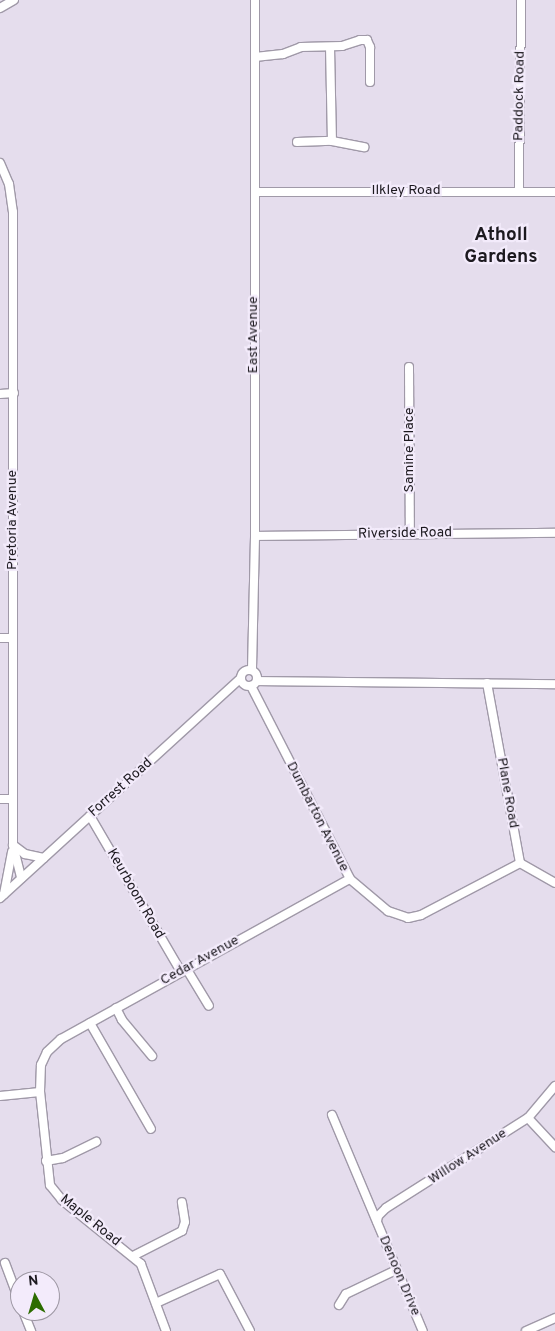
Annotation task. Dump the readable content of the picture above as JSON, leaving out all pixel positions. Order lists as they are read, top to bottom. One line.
{"streets":{"street":["Paddock Road","Ilkley Road","East Avenue","Samine Place","Pretoria Avenue","Riverside Road","Forrest Road","Plane Road","Dumbarton Avenue","Keurboom Road","Cedar Avenue","Willow Avenue","Maple Road","Denoon Drive"]},"crossings":[["Paddock Road","Ilkley Road"],["Ilkley Road","East Avenue"],["East Avenue","Riverside Road"],["East Avenue","Forrest Road"],["East Avenue","Dumbarton Avenue"],["Samine Place","Riverside Road"],["Pretoria Avenue","Forrest Road"],["Forrest Road","Dumbarton Avenue"],["Forrest Road","Keurboom Road"],["Plane Road","Dumbarton Avenue"],["Dumbarton Avenue","Cedar Avenue"],["Keurboom Road","Cedar Avenue"],["Cedar Avenue","Maple Road"],["Willow Avenue","Denoon Drive"]],"districts":["Atholl Gardens"],"north":"top"}
